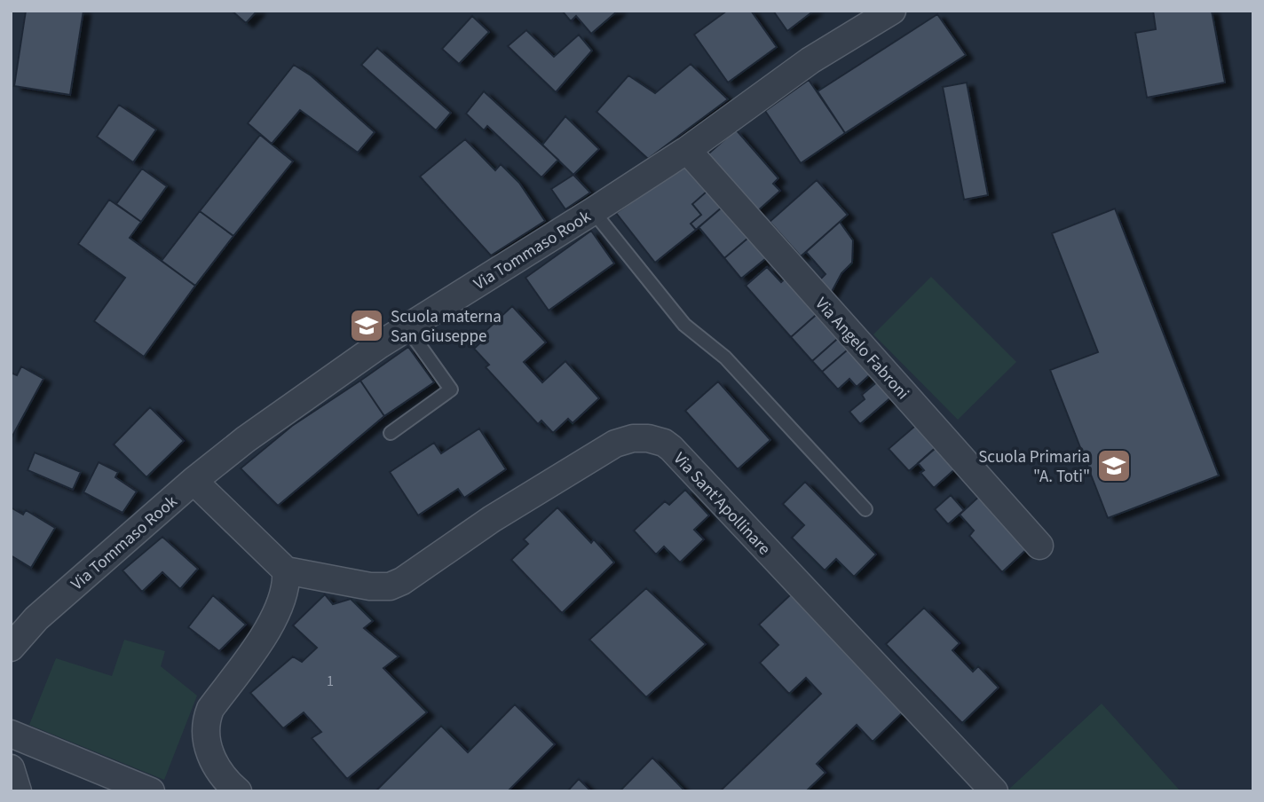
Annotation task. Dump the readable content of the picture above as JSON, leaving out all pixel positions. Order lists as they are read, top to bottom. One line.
{"streets":{"street":["Via Tommaso Rook","Via Angelo Fabroni","Via Sant'Apollinare"]},"crossings":[["Via Tommaso Rook","Via Angelo Fabroni"]],"places":{"school or university":["Scuola materna San Giuseppe","Scuola Primaria \"A. Toti\""]},"house_numbers":["1"]}
